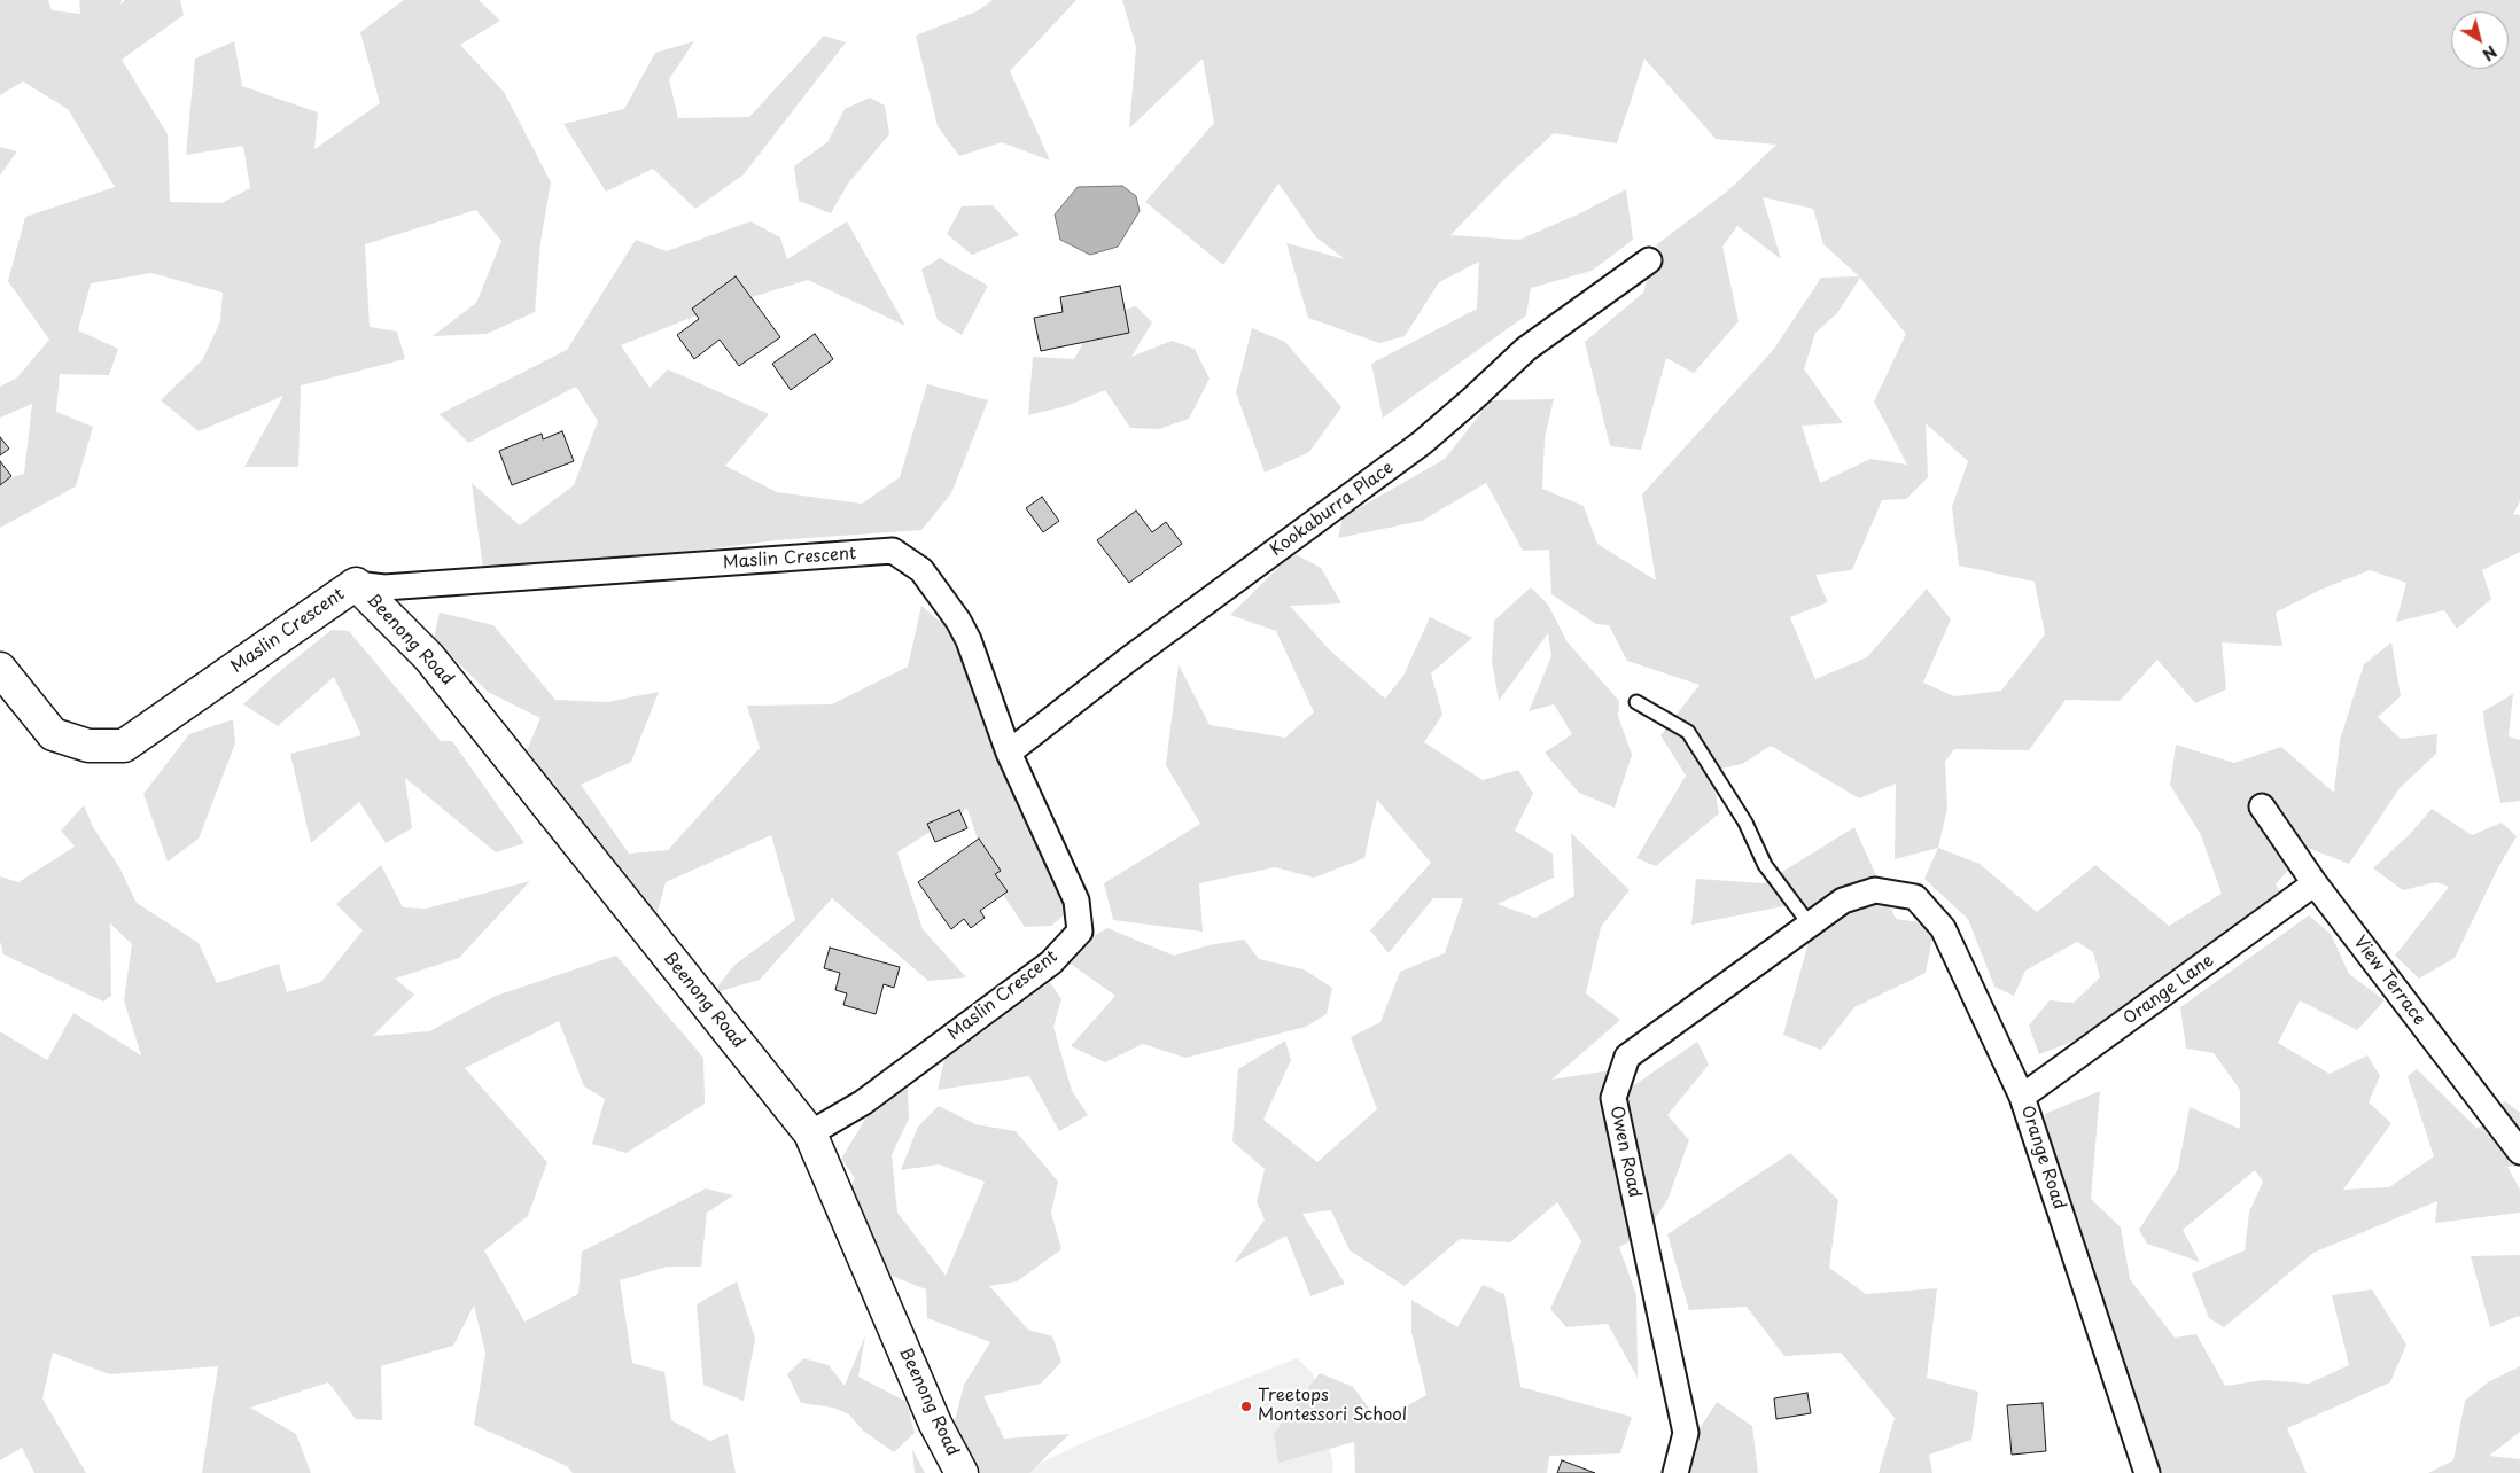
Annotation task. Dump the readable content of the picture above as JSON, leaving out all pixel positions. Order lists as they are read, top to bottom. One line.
{"streets":{"street":["Kookaburra Place","Maslin Crescent","Beenong Road","View Terrace","Orange Lane","Owen Road","Orange Road"]},"crossings":[["Kookaburra Place","Maslin Crescent"],["Maslin Crescent","Beenong Road"],["View Terrace","Orange Lane"],["Orange Lane","Orange Road"],["Owen Road","Orange Road"]],"places":["Treetops Montessori School"],"north":"bottom right"}
